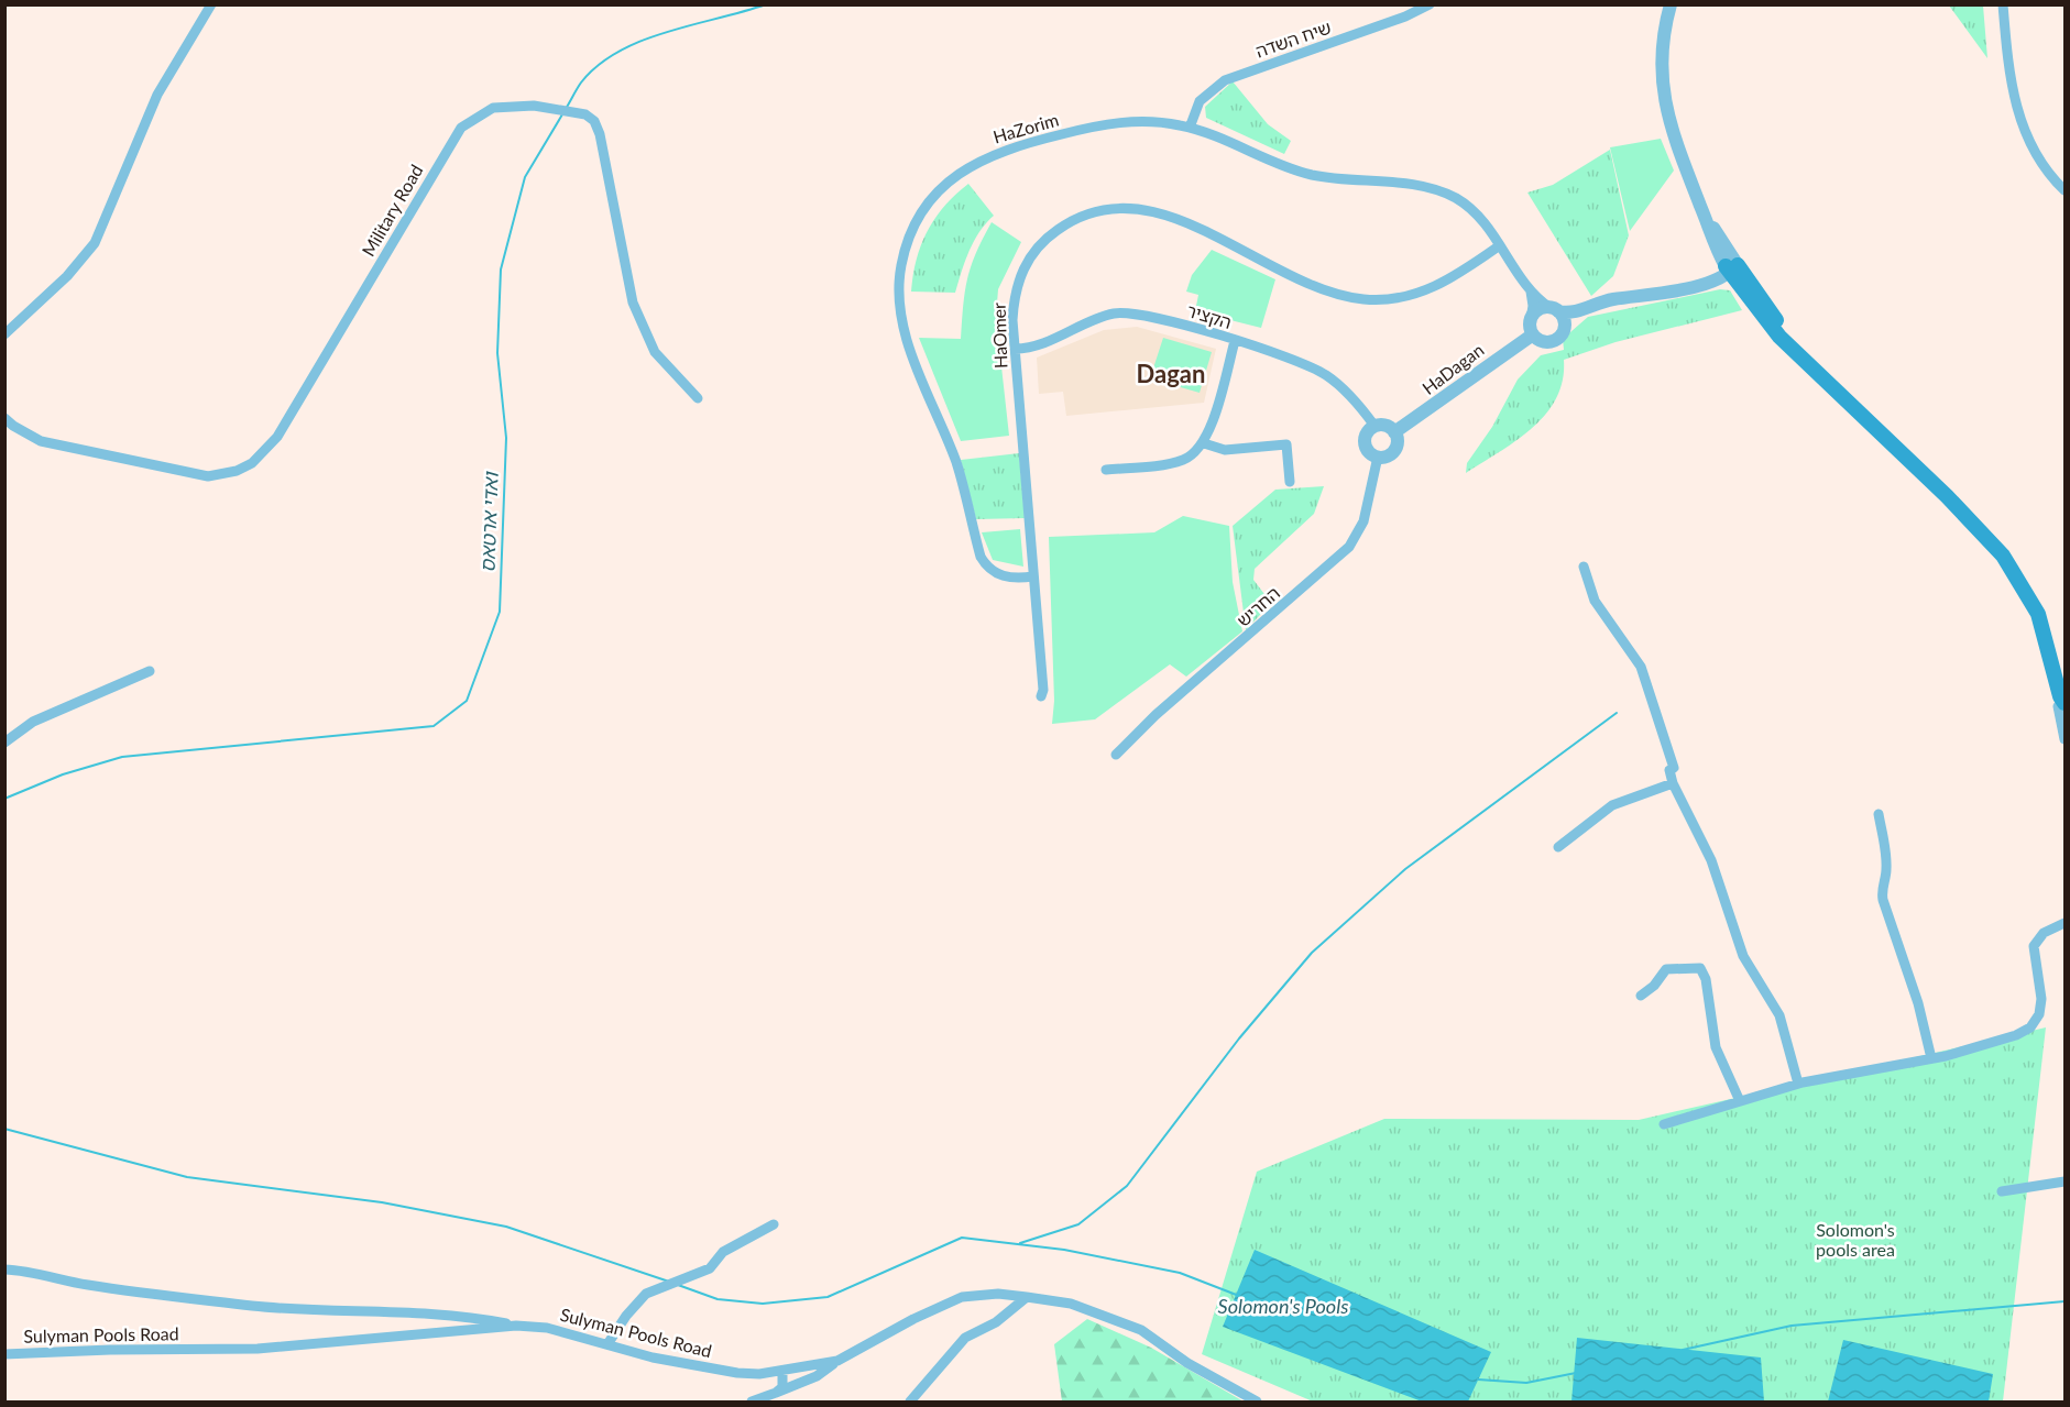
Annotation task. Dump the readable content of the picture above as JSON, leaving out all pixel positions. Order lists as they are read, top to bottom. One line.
{"streets":{"street":["שיח השדה","HaZorim","Military Road","הקציר","HaOmer","HaDagan","החריש","Sulyman Pools Road"]},"crossings":[["שיח השדה","HaZorim"],["HaZorim","HaOmer"],["HaZorim","HaDagan"],["הקציר","HaOmer"],["הקציר","HaDagan"],["הקציר","החריש"],["HaDagan","החריש"]],"districts":["Dagan"],"water":["ואדי ארטאס","Solomon's Pools"],"parks":["Solomon's pools area"]}
